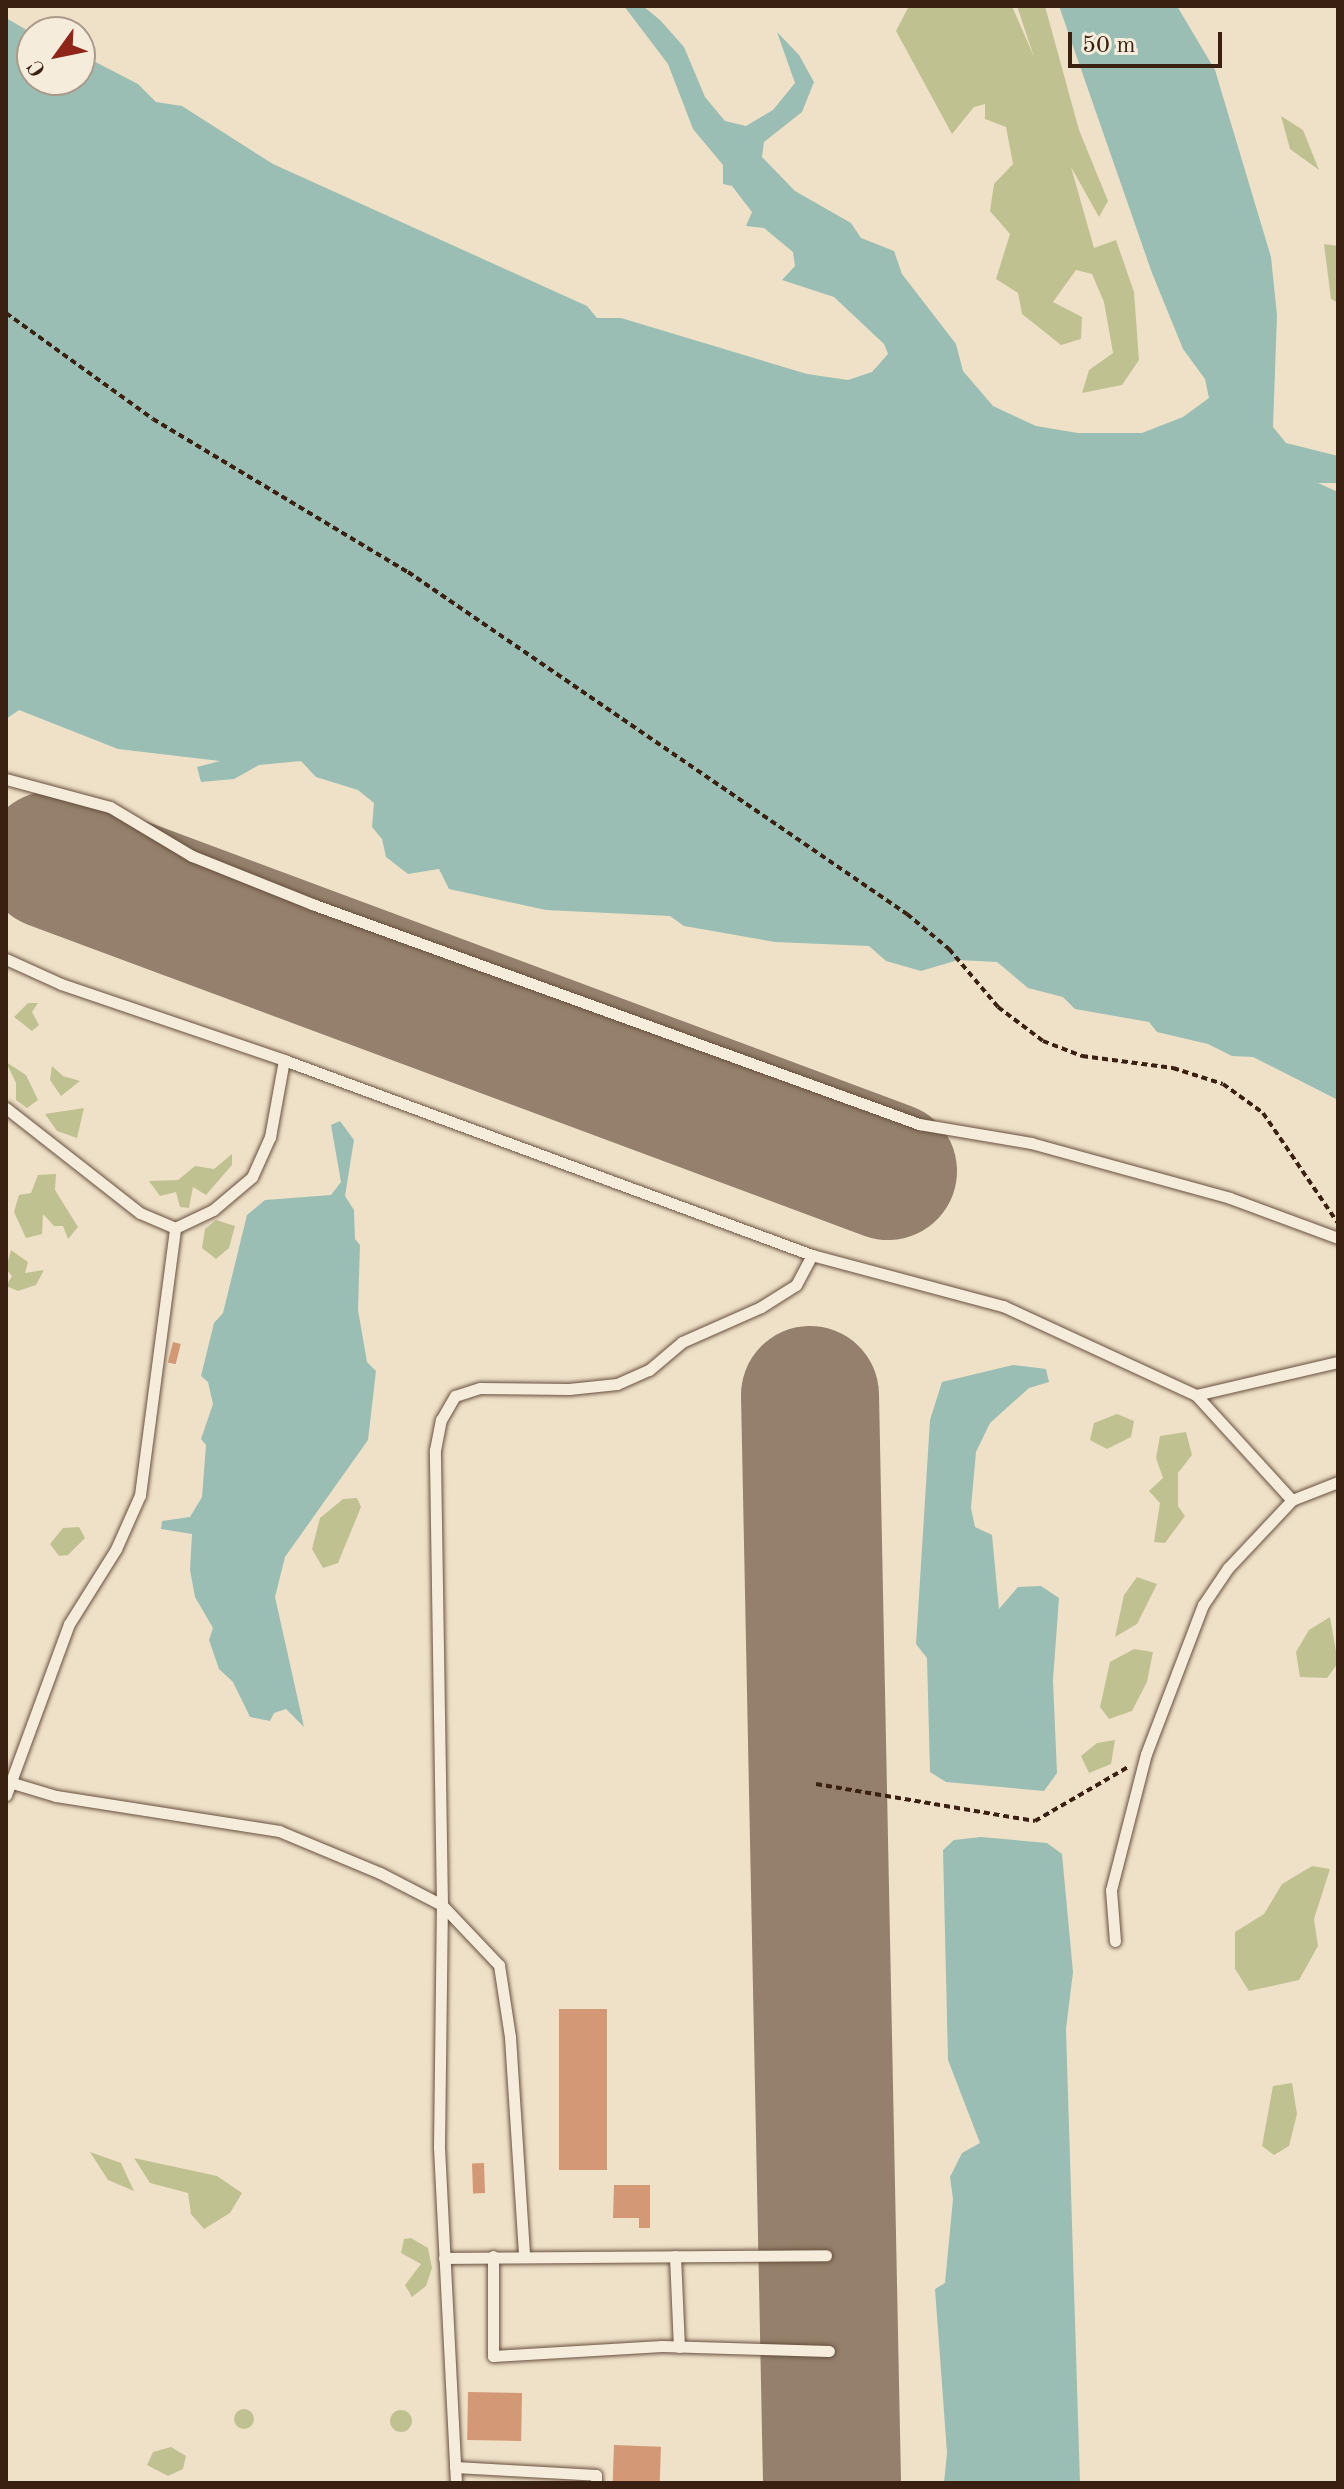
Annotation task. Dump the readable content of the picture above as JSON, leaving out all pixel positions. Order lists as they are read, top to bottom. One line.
{"scale_bar":"50 m","north":"bottom left"}
